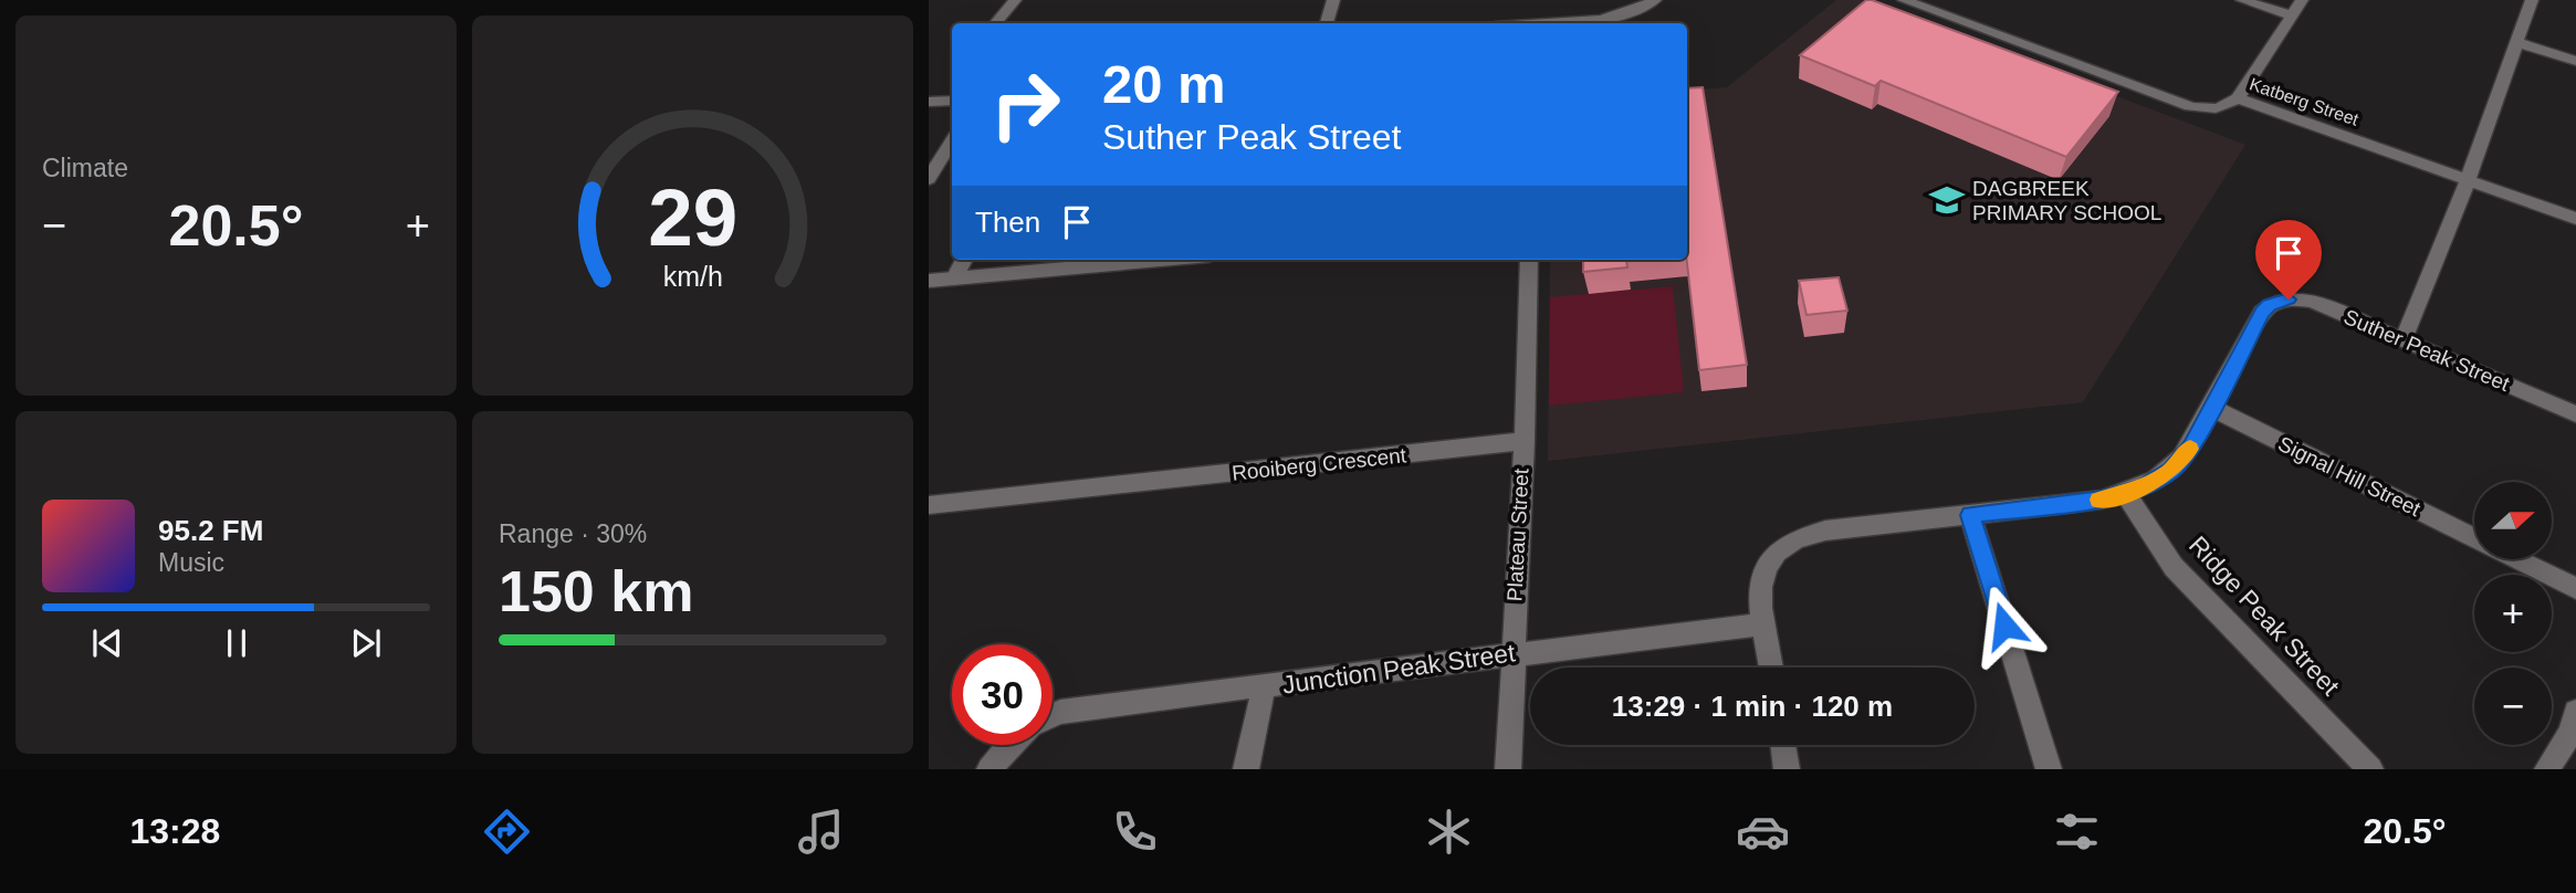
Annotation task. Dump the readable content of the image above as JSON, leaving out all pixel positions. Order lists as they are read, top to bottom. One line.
{"streets":{"street":["Katberg Street","Suther Peak Street","Rooiberg Crescent","Signal Hill Street","Plateau Street","Ridge Peak Street","Junction Peak Street"]},"crossings":[["Suther Peak Street","Signal Hill Street"],["Suther Peak Street","Ridge Peak Street"],["Suther Peak Street","Junction Peak Street"],["Rooiberg Crescent","Plateau Street"],["Plateau Street","Junction Peak Street"]],"places":{"school or university":["DAGBREEK PRIMARY SCHOOL"]},"north":"right","page":{"tile":["Climate",["Range · 30%","150 km"]],"turn":["20 m","Suther Peak Street"],"then":"Then","heat":["−","20.5°","+"],"map_buttons":["+","−"],"song":["95.2 FM","Music"],"limit":"30","trip":"13:29 · 1 min · 120 m","tabs":["13:28","20.5°"],"gauge":["29","km/h"]}}
